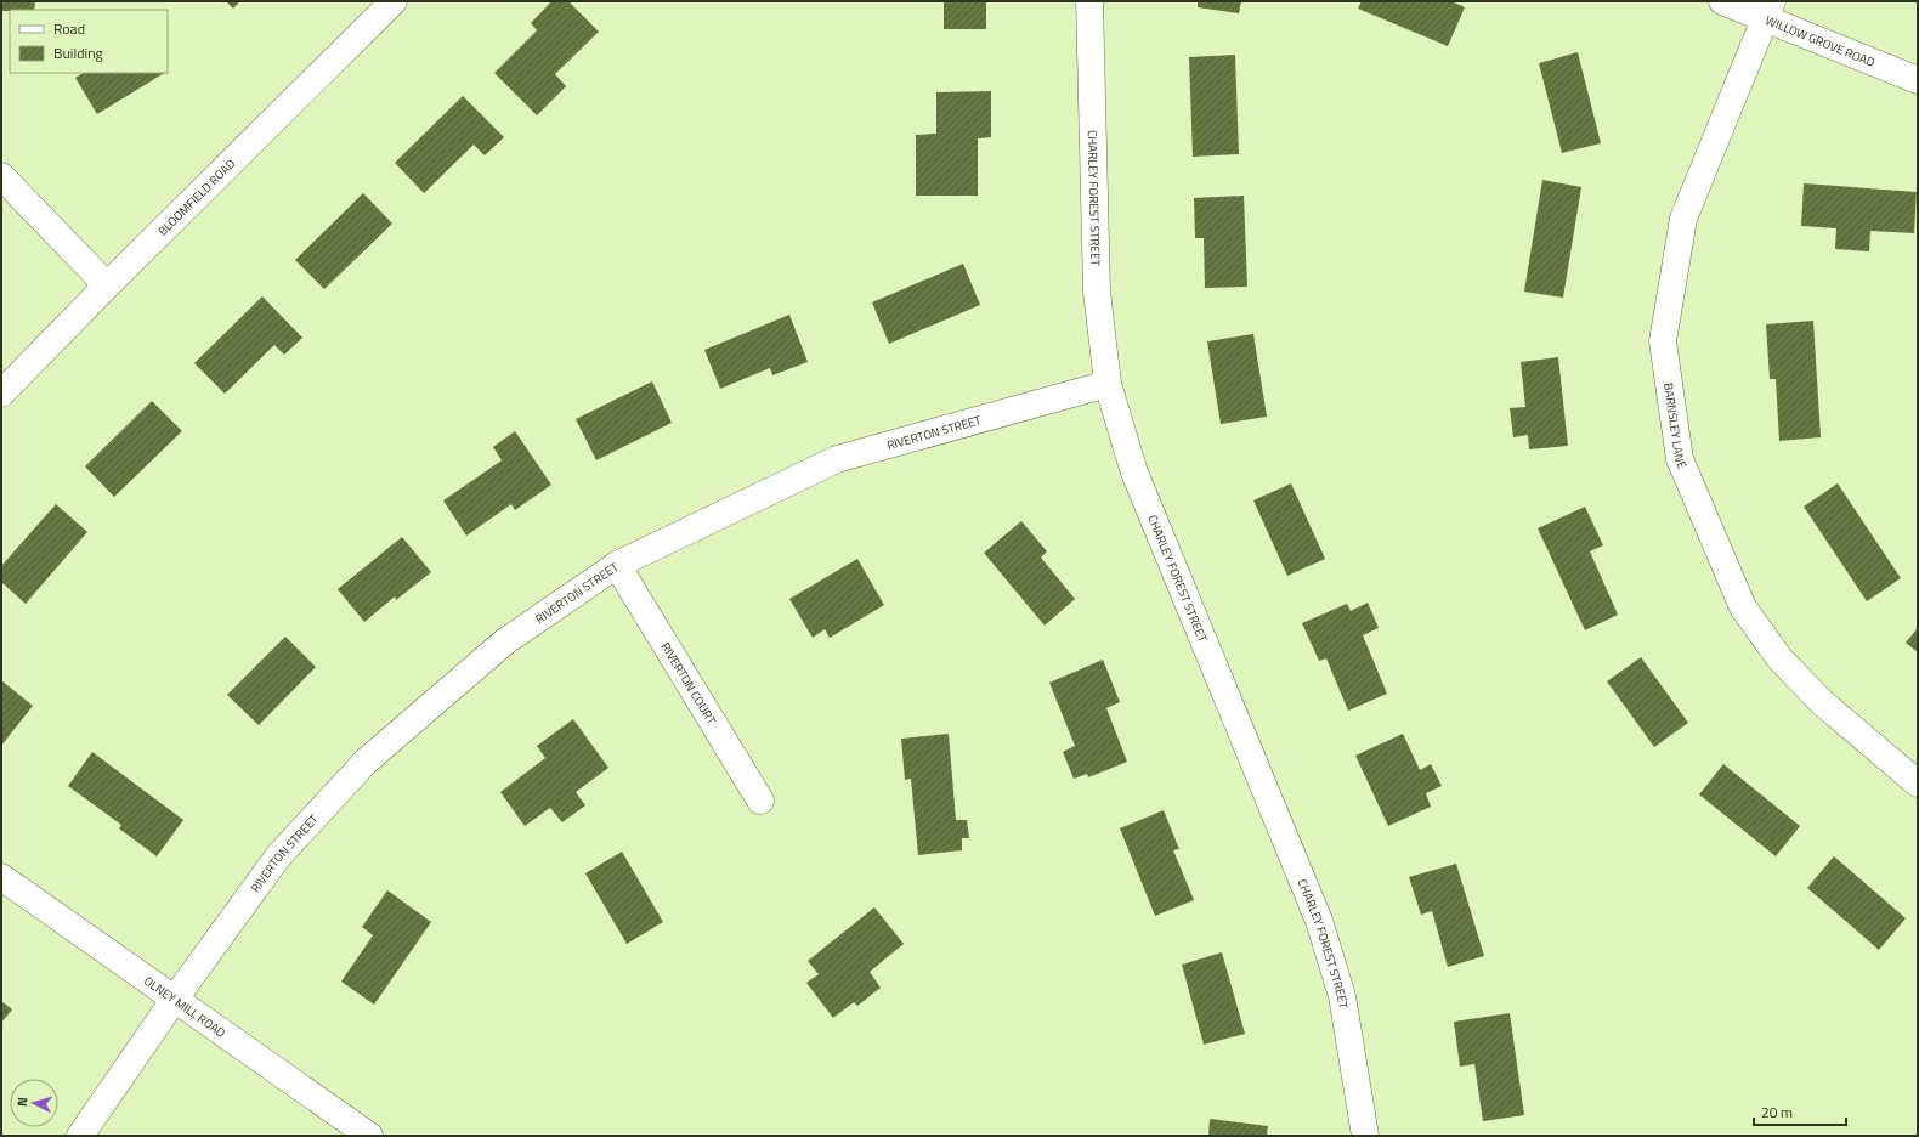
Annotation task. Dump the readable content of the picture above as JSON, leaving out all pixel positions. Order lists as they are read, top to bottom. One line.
{"streets":{"street":["WILLOW GROVE ROAD","BLOOMFIELD ROAD","CHARLEY FOREST STREET","BARNSLEY LANE","RIVERTON STREET","RIVERTON COURT","OLNEY MILL ROAD"]},"crossings":[["WILLOW GROVE ROAD","BARNSLEY LANE"],["CHARLEY FOREST STREET","RIVERTON STREET"],["RIVERTON STREET","RIVERTON COURT"],["RIVERTON STREET","OLNEY MILL ROAD"]],"legend":["Road","Building"],"scale_bar":"20 m","north":"left"}
